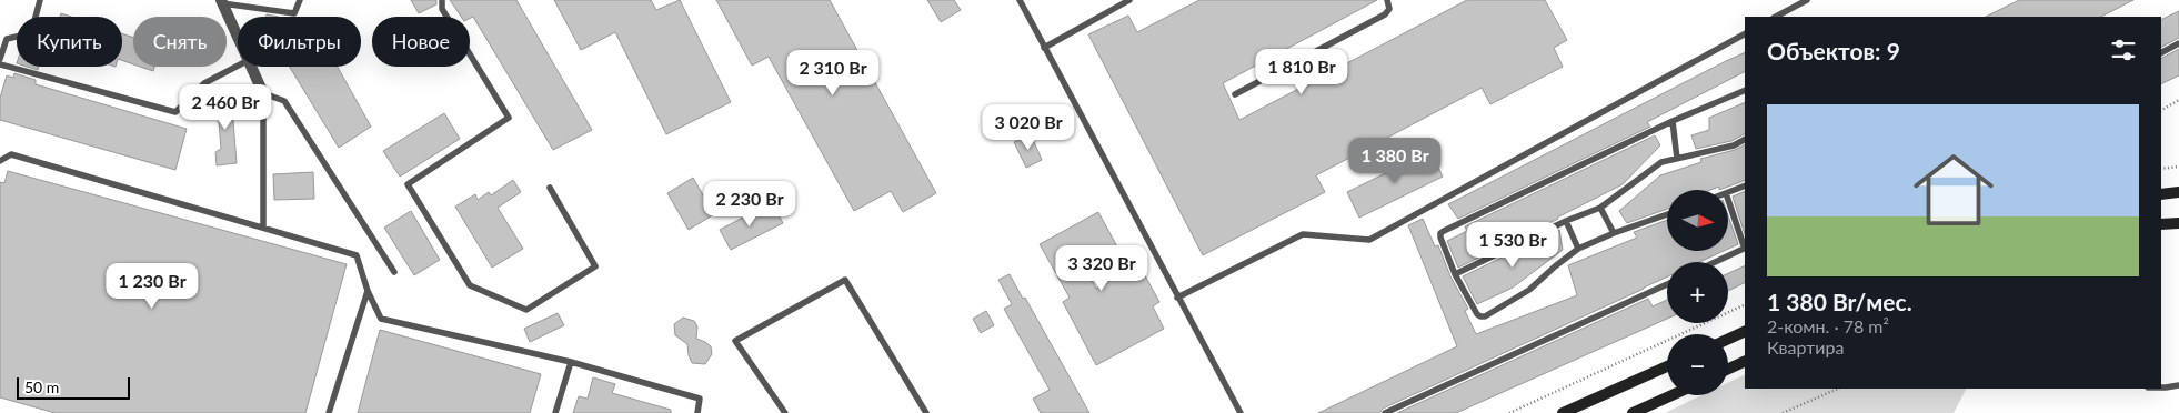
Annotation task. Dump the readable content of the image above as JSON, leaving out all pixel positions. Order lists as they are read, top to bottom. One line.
{"scale_bar":"50 m","north":"right","page":{"chip":["Купить","Снять","Фильтры","Новое"],"heading":"Объектов: 9","price":["1 810 Br","2 310 Br","2 460 Br","3 020 Br","1 380 Br","2 230 Br","1 530 Br","3 320 Br","1 230 Br"],"list":[{"name":"1 380 Br/мес.","note":"2-комн. · 78 m² · Квартира"}],"map_buttons":["+","−"],"scale":"50 m"}}
